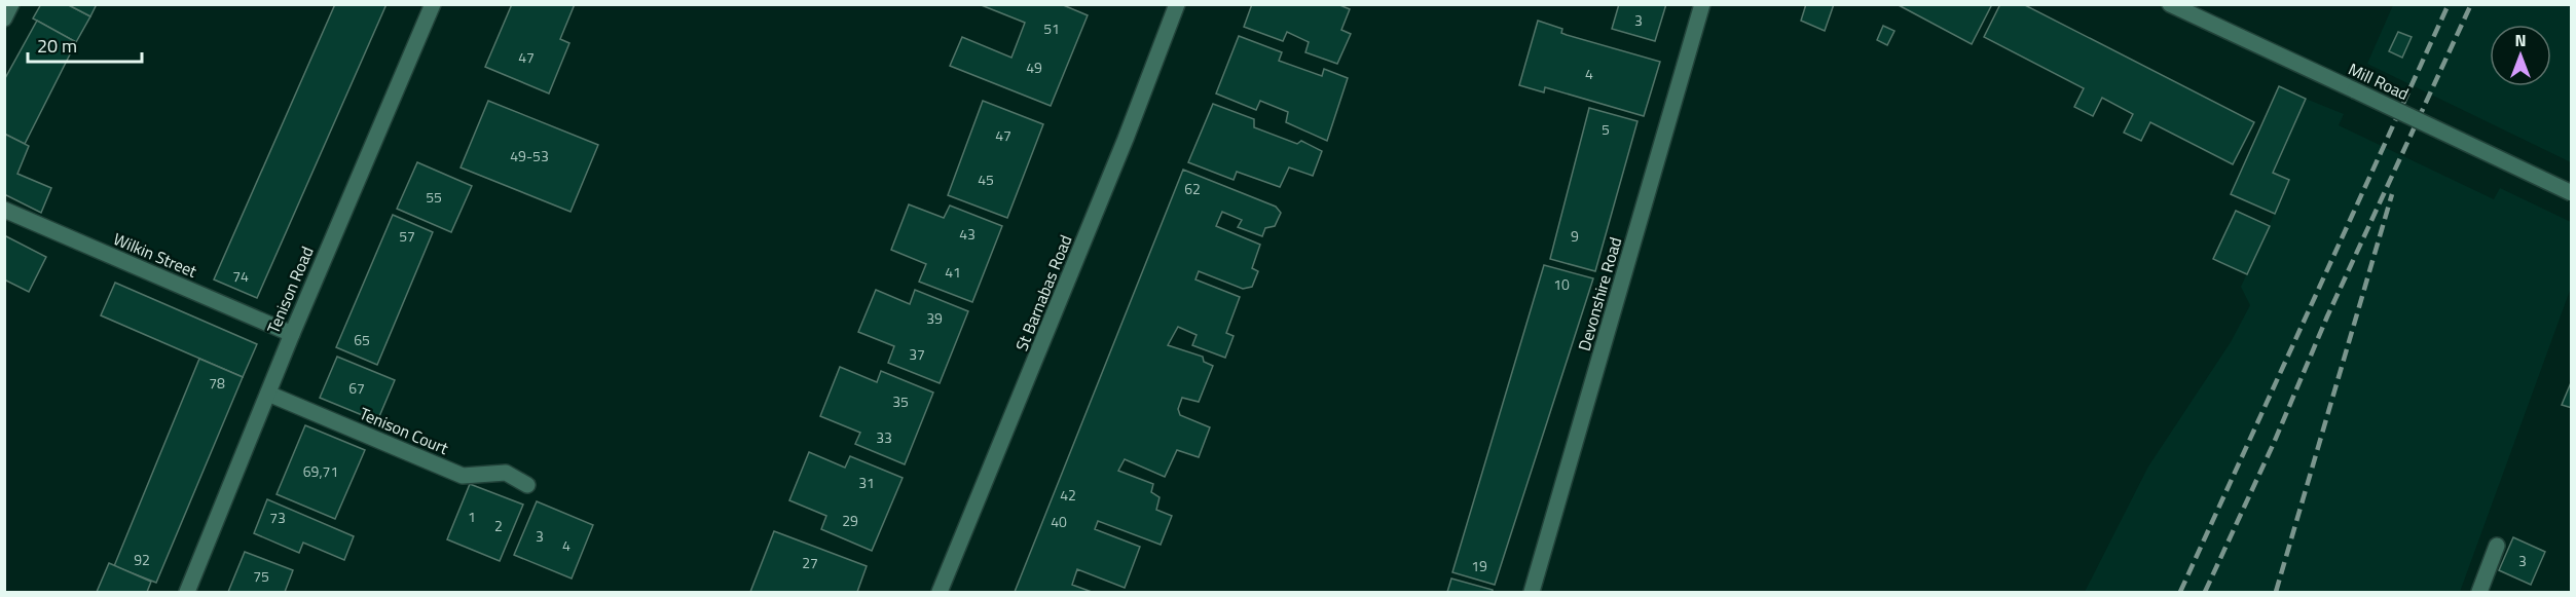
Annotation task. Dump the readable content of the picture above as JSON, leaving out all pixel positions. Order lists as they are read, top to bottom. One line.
{"streets":{"street":["Mill Road","Wilkin Street","Tenison Road","St Barnabas Road","Devonshire Road","Tenison Court"]},"crossings":[["Wilkin Street","Tenison Road"],["Tenison Road","Tenison Court"]],"house_numbers":["3","51","47","49","4","5","47","49-53","45","62","55","43","57","9","41","74","10","39","65","37","78","67","35","33","69,71","31","42","1","73","29","40","2","3","4","92","3","27","19","75"],"scale_bar":"20 m","north":"top"}
